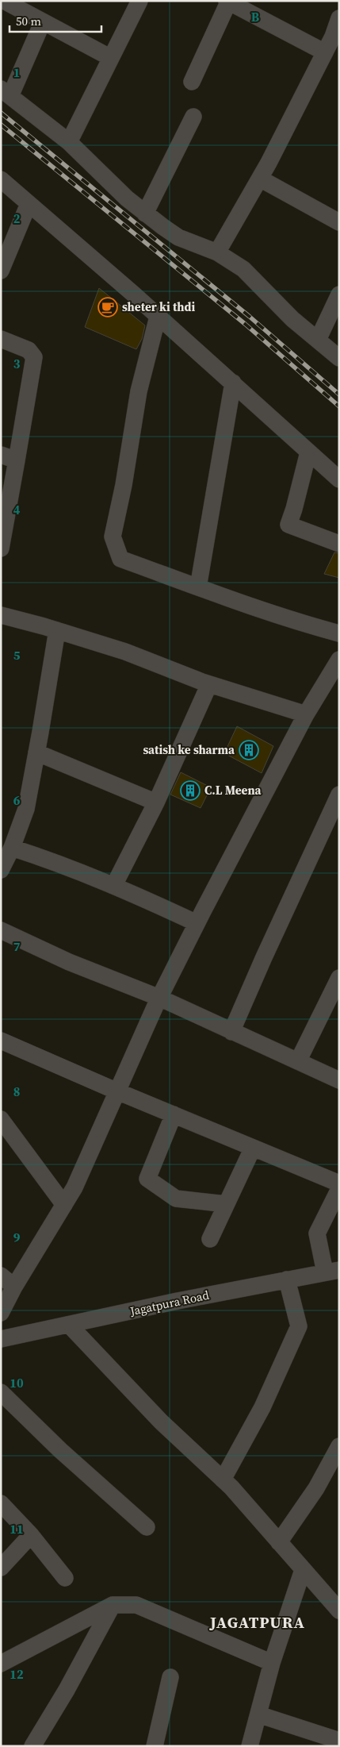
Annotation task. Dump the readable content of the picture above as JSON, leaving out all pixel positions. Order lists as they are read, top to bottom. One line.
{"streets":{"street":["Jagatpura Road"]},"districts":["JAGATPURA"],"places":{"cafe":["sheter ki thdi"],"building":["satish ke sharma","C.L Meena"]},"scale_bar":"50 m","grid":{"columns":["B"],"rows":["1","2","3","4","5","6","7","8","9","10","11","12"]}}
